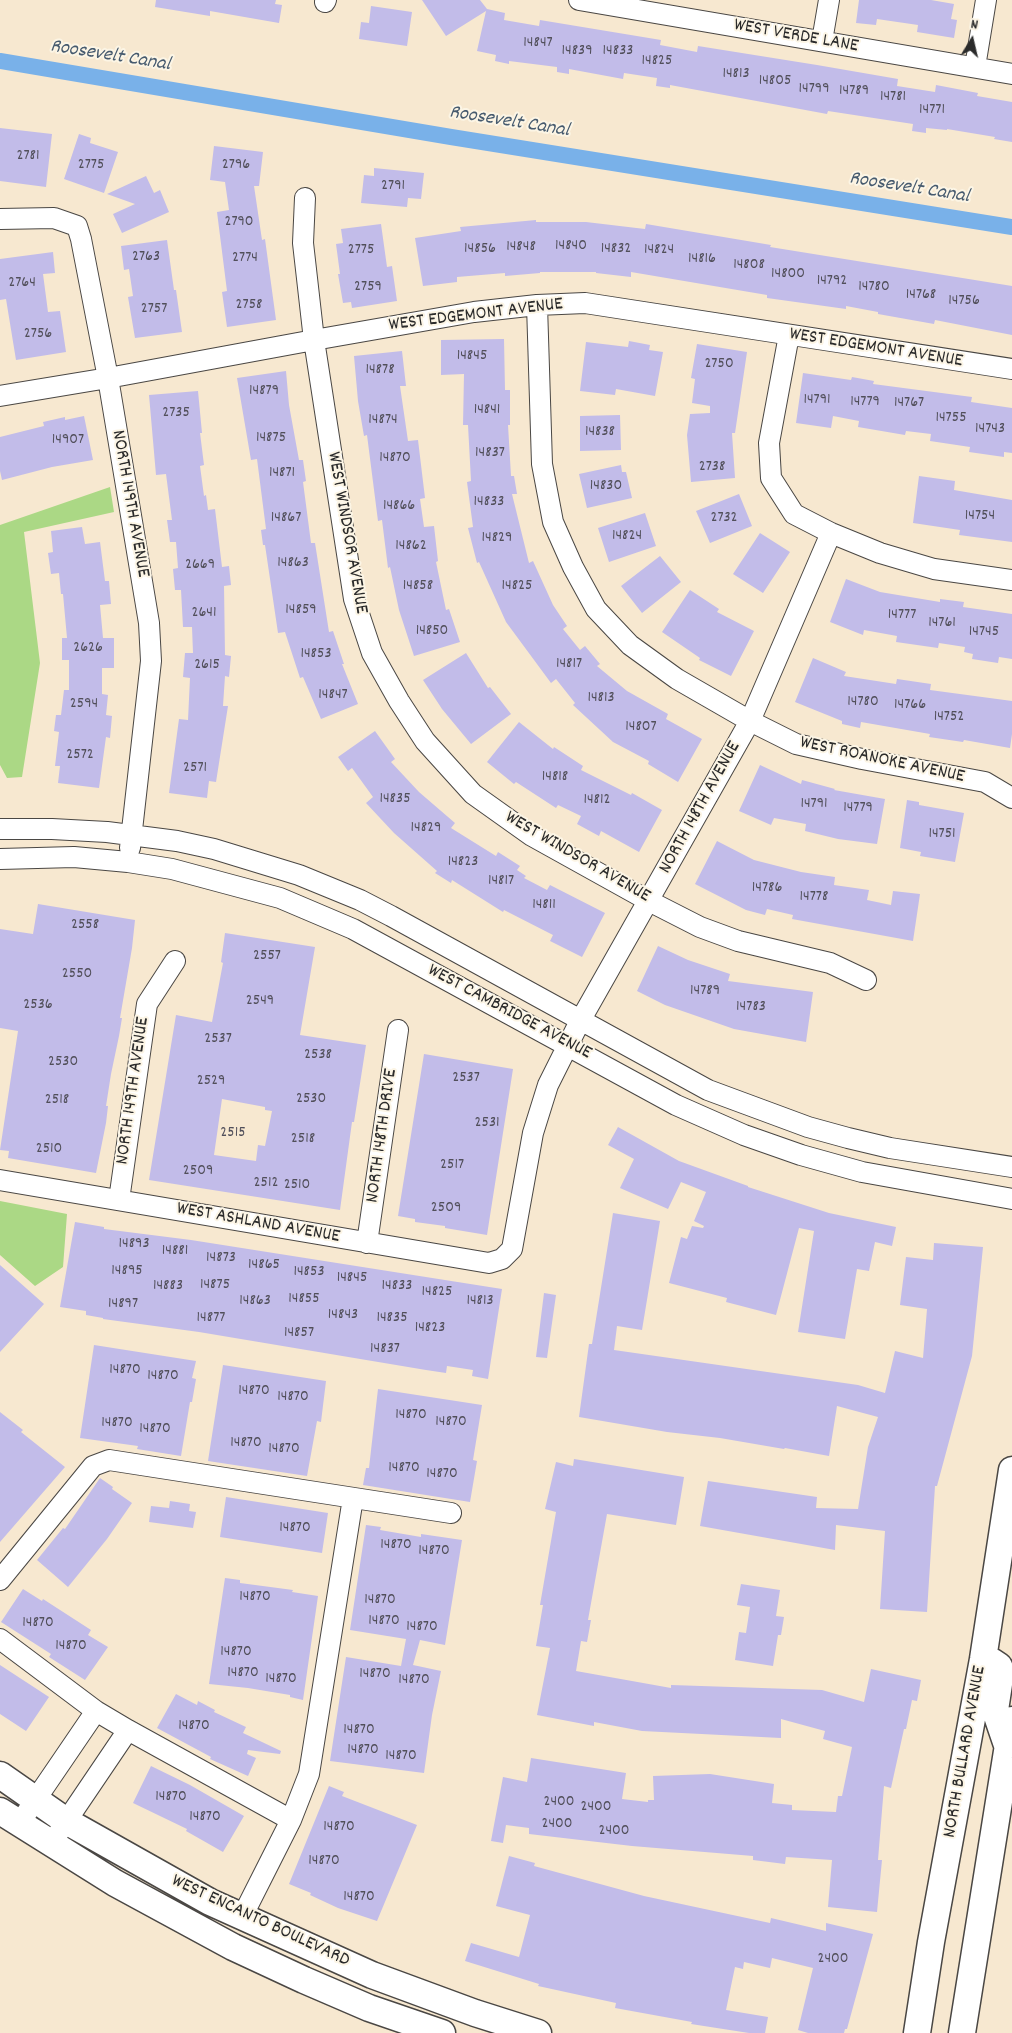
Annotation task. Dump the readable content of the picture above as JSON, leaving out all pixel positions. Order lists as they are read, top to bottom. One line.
{"streets":{"main road":["NORTH BULLARD AVENUE","WEST ENCANTO BOULEVARD"],"street":["WEST VERDE LANE","WEST EDGEMONT AVENUE","NORTH 149TH AVENUE","WEST WINDSOR AVENUE","WEST ROANOKE AVENUE","NORTH 148TH AVENUE","WEST CAMBRIDGE AVENUE","NORTH 148TH DRIVE","WEST ASHLAND AVENUE"]},"crossings":[["WEST EDGEMONT AVENUE","NORTH 149TH AVENUE"],["WEST EDGEMONT AVENUE","WEST WINDSOR AVENUE"],["WEST EDGEMONT AVENUE","WEST ROANOKE AVENUE"],["NORTH 149TH AVENUE","WEST CAMBRIDGE AVENUE"],["NORTH 149TH AVENUE","WEST ASHLAND AVENUE"],["WEST WINDSOR AVENUE","NORTH 148TH AVENUE"],["WEST ROANOKE AVENUE","NORTH 148TH AVENUE"],["NORTH 148TH AVENUE","WEST CAMBRIDGE AVENUE"],["NORTH 148TH AVENUE","WEST ASHLAND AVENUE"],["NORTH 148TH DRIVE","WEST ASHLAND AVENUE"]],"water":["Roosevelt Canal"],"house_numbers":["14847","14839","14833","14825","14813","14805","14799","14789","14781","14771","2781","2775","2796","2791","2790","14840","14848","14856","14832","2775","14824","2763","2774","14816","14808","14800","14792","2764","2759","14780","14768","14756","2758","2757","2756","14845","2750","14878","14879","14791","14779","14767","14841","2735","14755","14874","14743","14838","14875","14907","14837","14870","2738","14871","14830","14833","14866","14754","14867","2732","14824","14829","14862","14863","2669","14858","14825","14859","2641","14777","14761","14850","14745","2626","14853","14817","2615","14847","14813","14780","2594","14766","14752","14807","2572","2571","14818","14835","14812","14791","14779","14829","14751","14823","14817","14786","14778","14811","2558","2557","2550","14789","2549","2536","14783","2537","2538","2530","2537","2529","2530","2518","2531","2515","2518","2510","2517","2509","2512","2510","2509","14893","14881","14873","14865","14895","14853","14845","14875","14883","14833","14825","14855","14863","14813","14897","14843","14877","14835","14823","14857","14837","14870","14870","14870","14870","14870","14870","14870","14870","14870","14870","14870","14870","14870","14870","14870","14870","14870","14870","14870","14870","14870","14870","14870","14870","14870","14870","14870","14870","14870","14870","14870","2400","2400","14870","2400","14870","2400","14870","14870","2400"],"north":"top"}
